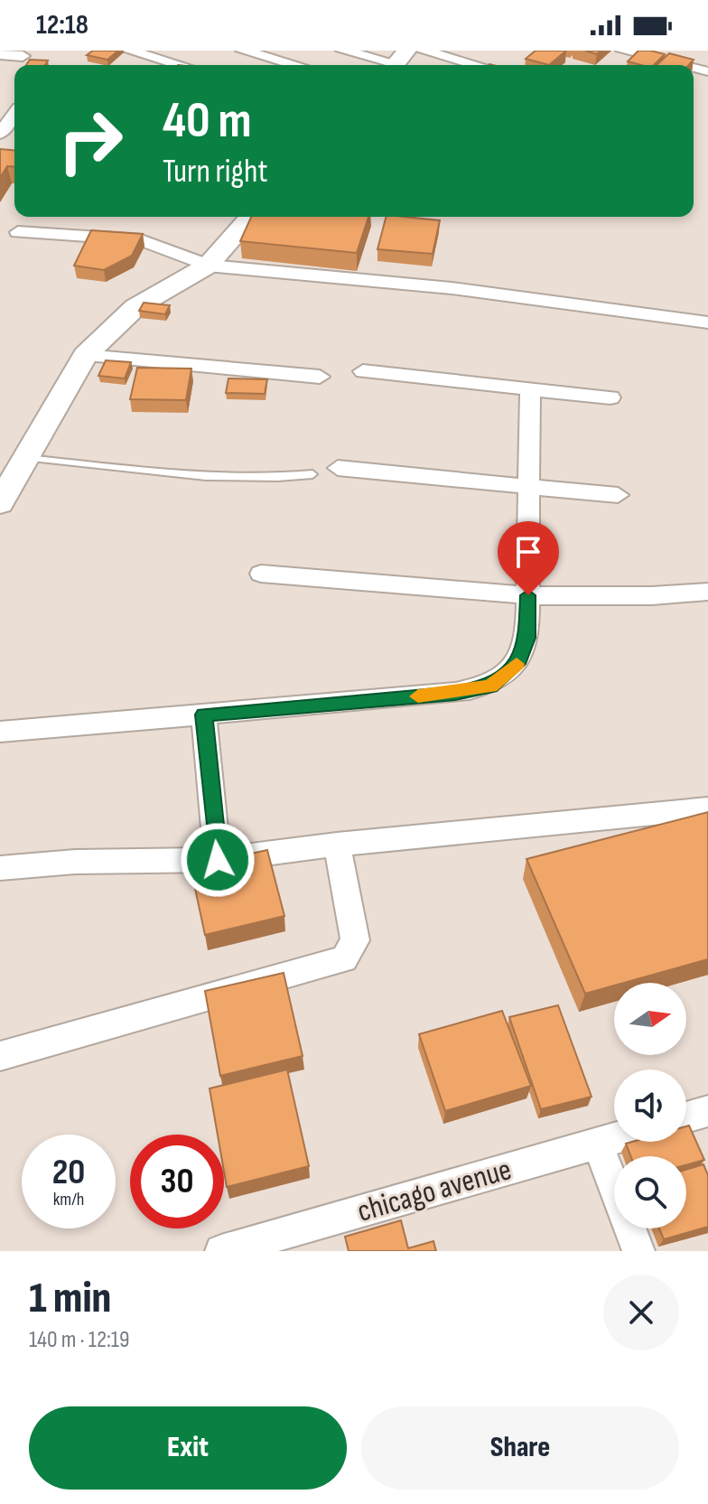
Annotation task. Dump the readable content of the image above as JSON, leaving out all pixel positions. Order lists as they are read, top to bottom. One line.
{"streets":{"street":["chicago avenue"]},"north":"right","page":{"status":"12:18","turn":["40 m","Turn right"],"speed":"20 km/h","limit":"30","heading":["1 min","140 m · 12:19"],"buttons":["Exit","Share"]}}
